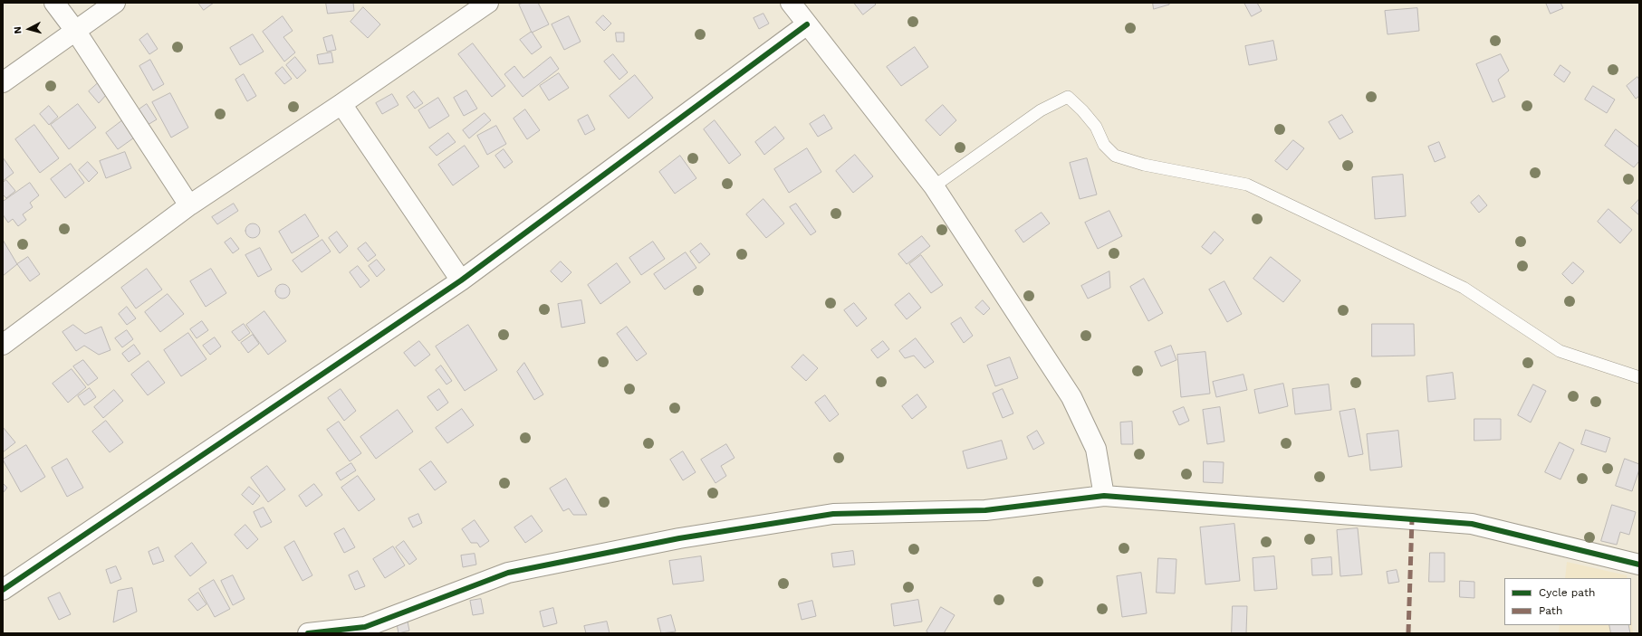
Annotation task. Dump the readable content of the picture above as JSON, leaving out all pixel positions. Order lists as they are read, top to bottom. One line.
{"legend":["Cycle path","Path"],"north":"left"}
